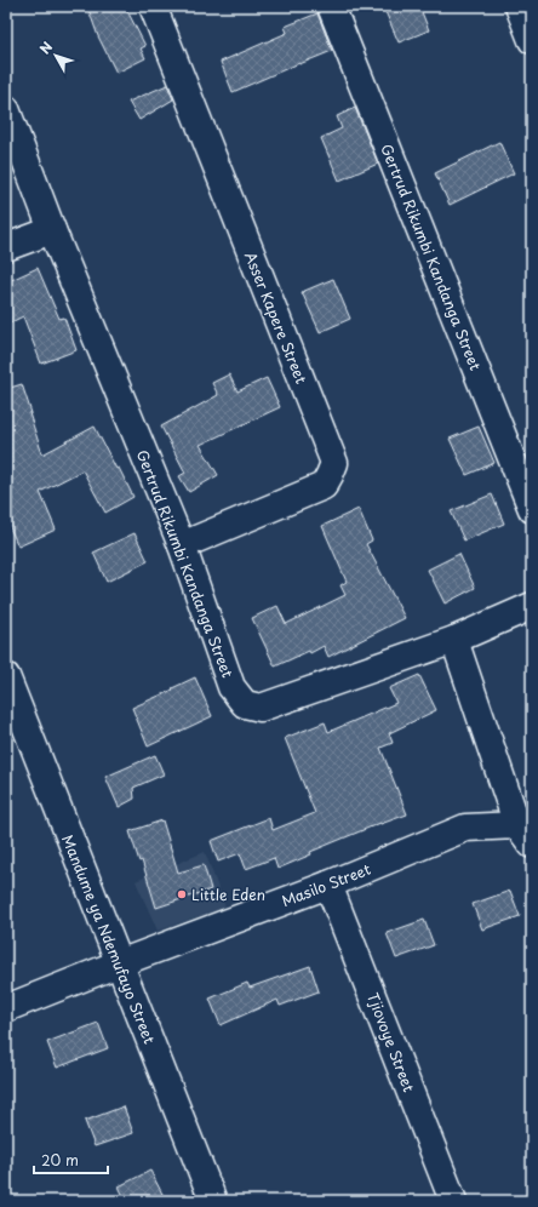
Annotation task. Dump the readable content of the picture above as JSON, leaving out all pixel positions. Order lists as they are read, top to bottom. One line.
{"streets":{"street":["Gertrud Rikumbi Kandanga Street","Asser Kapere Street","Masilo Street","Mandume ya Ndemufayo Street","Tjiovoye Street"]},"crossings":[["Gertrud Rikumbi Kandanga Street","Asser Kapere Street"],["Masilo Street","Mandume ya Ndemufayo Street"],["Masilo Street","Tjiovoye Street"]],"places":["Little Eden"],"scale_bar":"20 m","north":"top left"}
